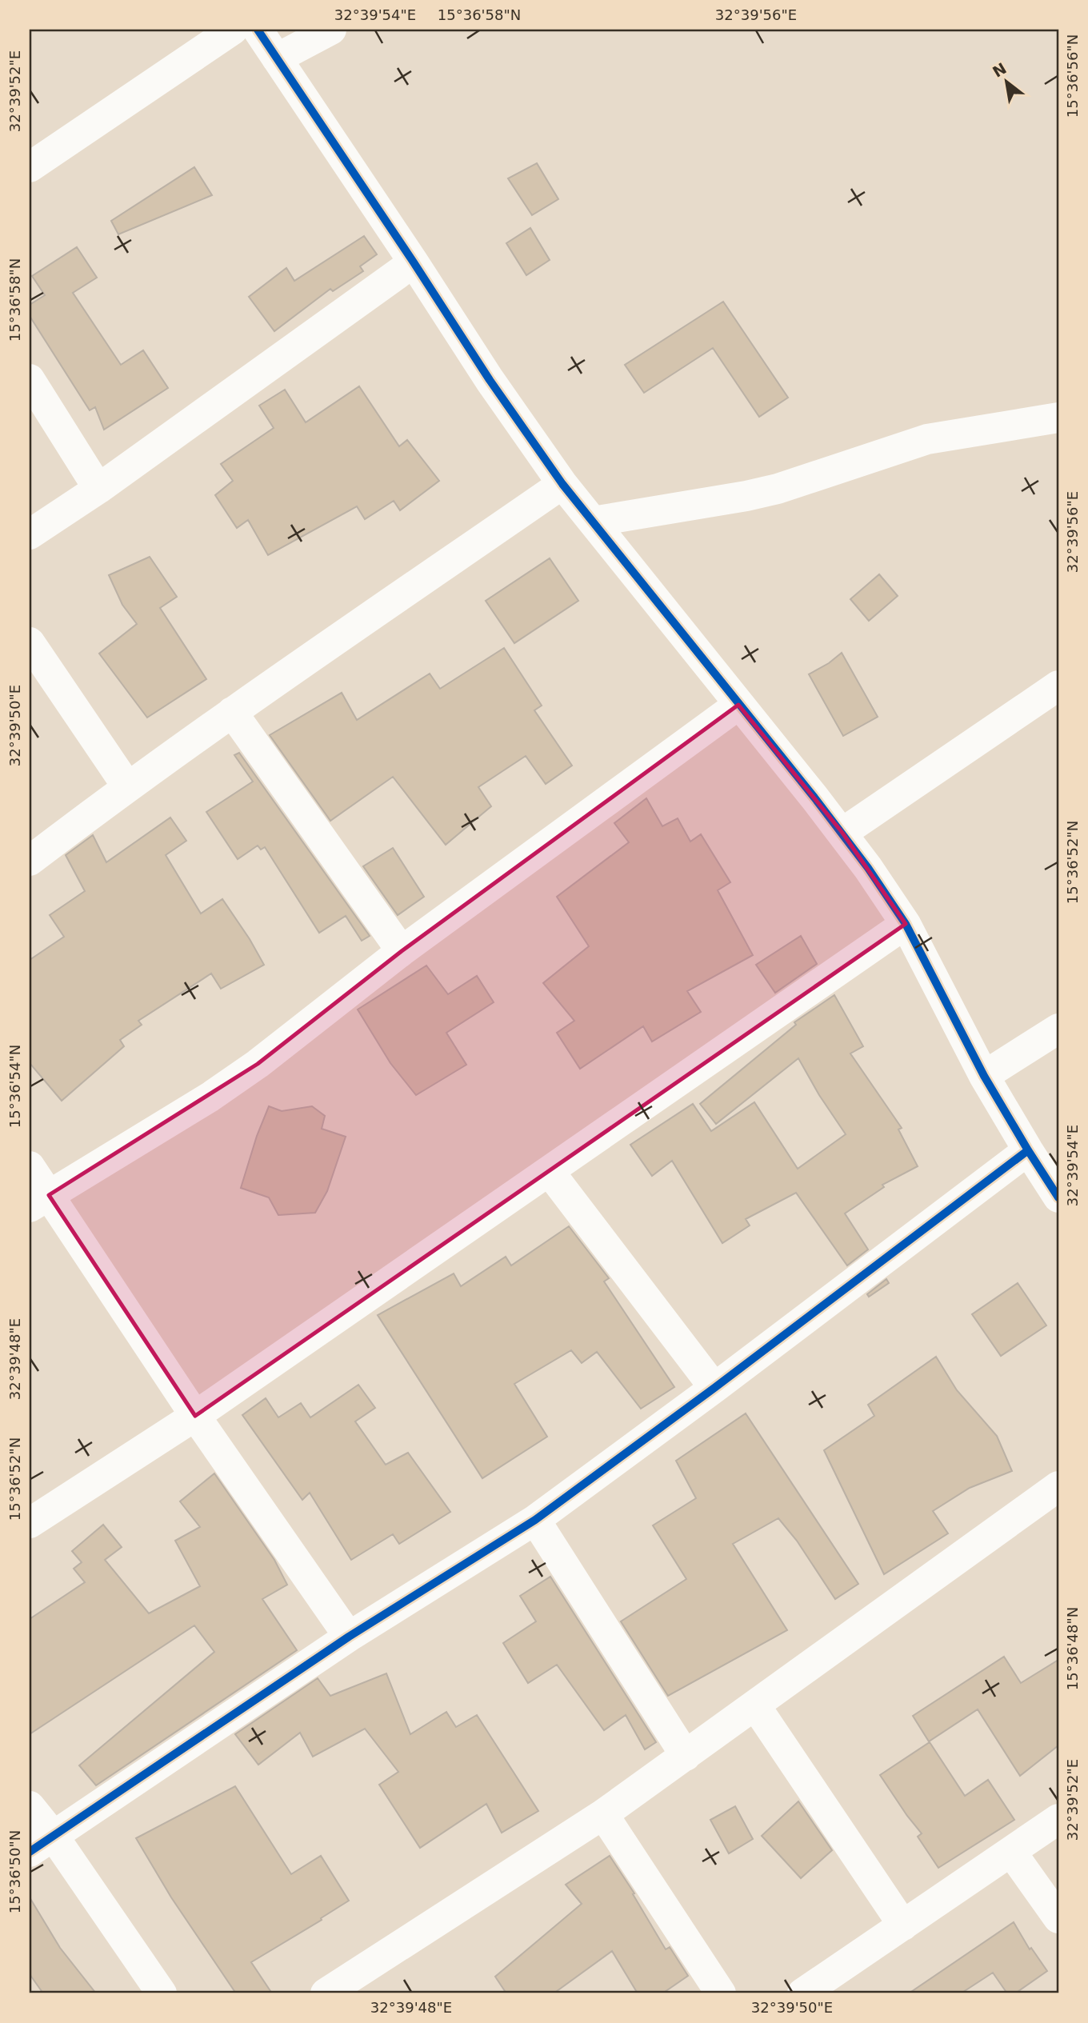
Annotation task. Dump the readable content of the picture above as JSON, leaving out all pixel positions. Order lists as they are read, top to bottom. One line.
{"north":"top left","coordinates":["32°39'54\"E","15°36'58\"N","32°39'56\"E","15°36'56\"N","32°39'52\"E","32°39'50\"E","15°36'52\"N","15°36'54\"N","32°39'48\"E","15°36'48\"N","15°36'50\"N"]}
